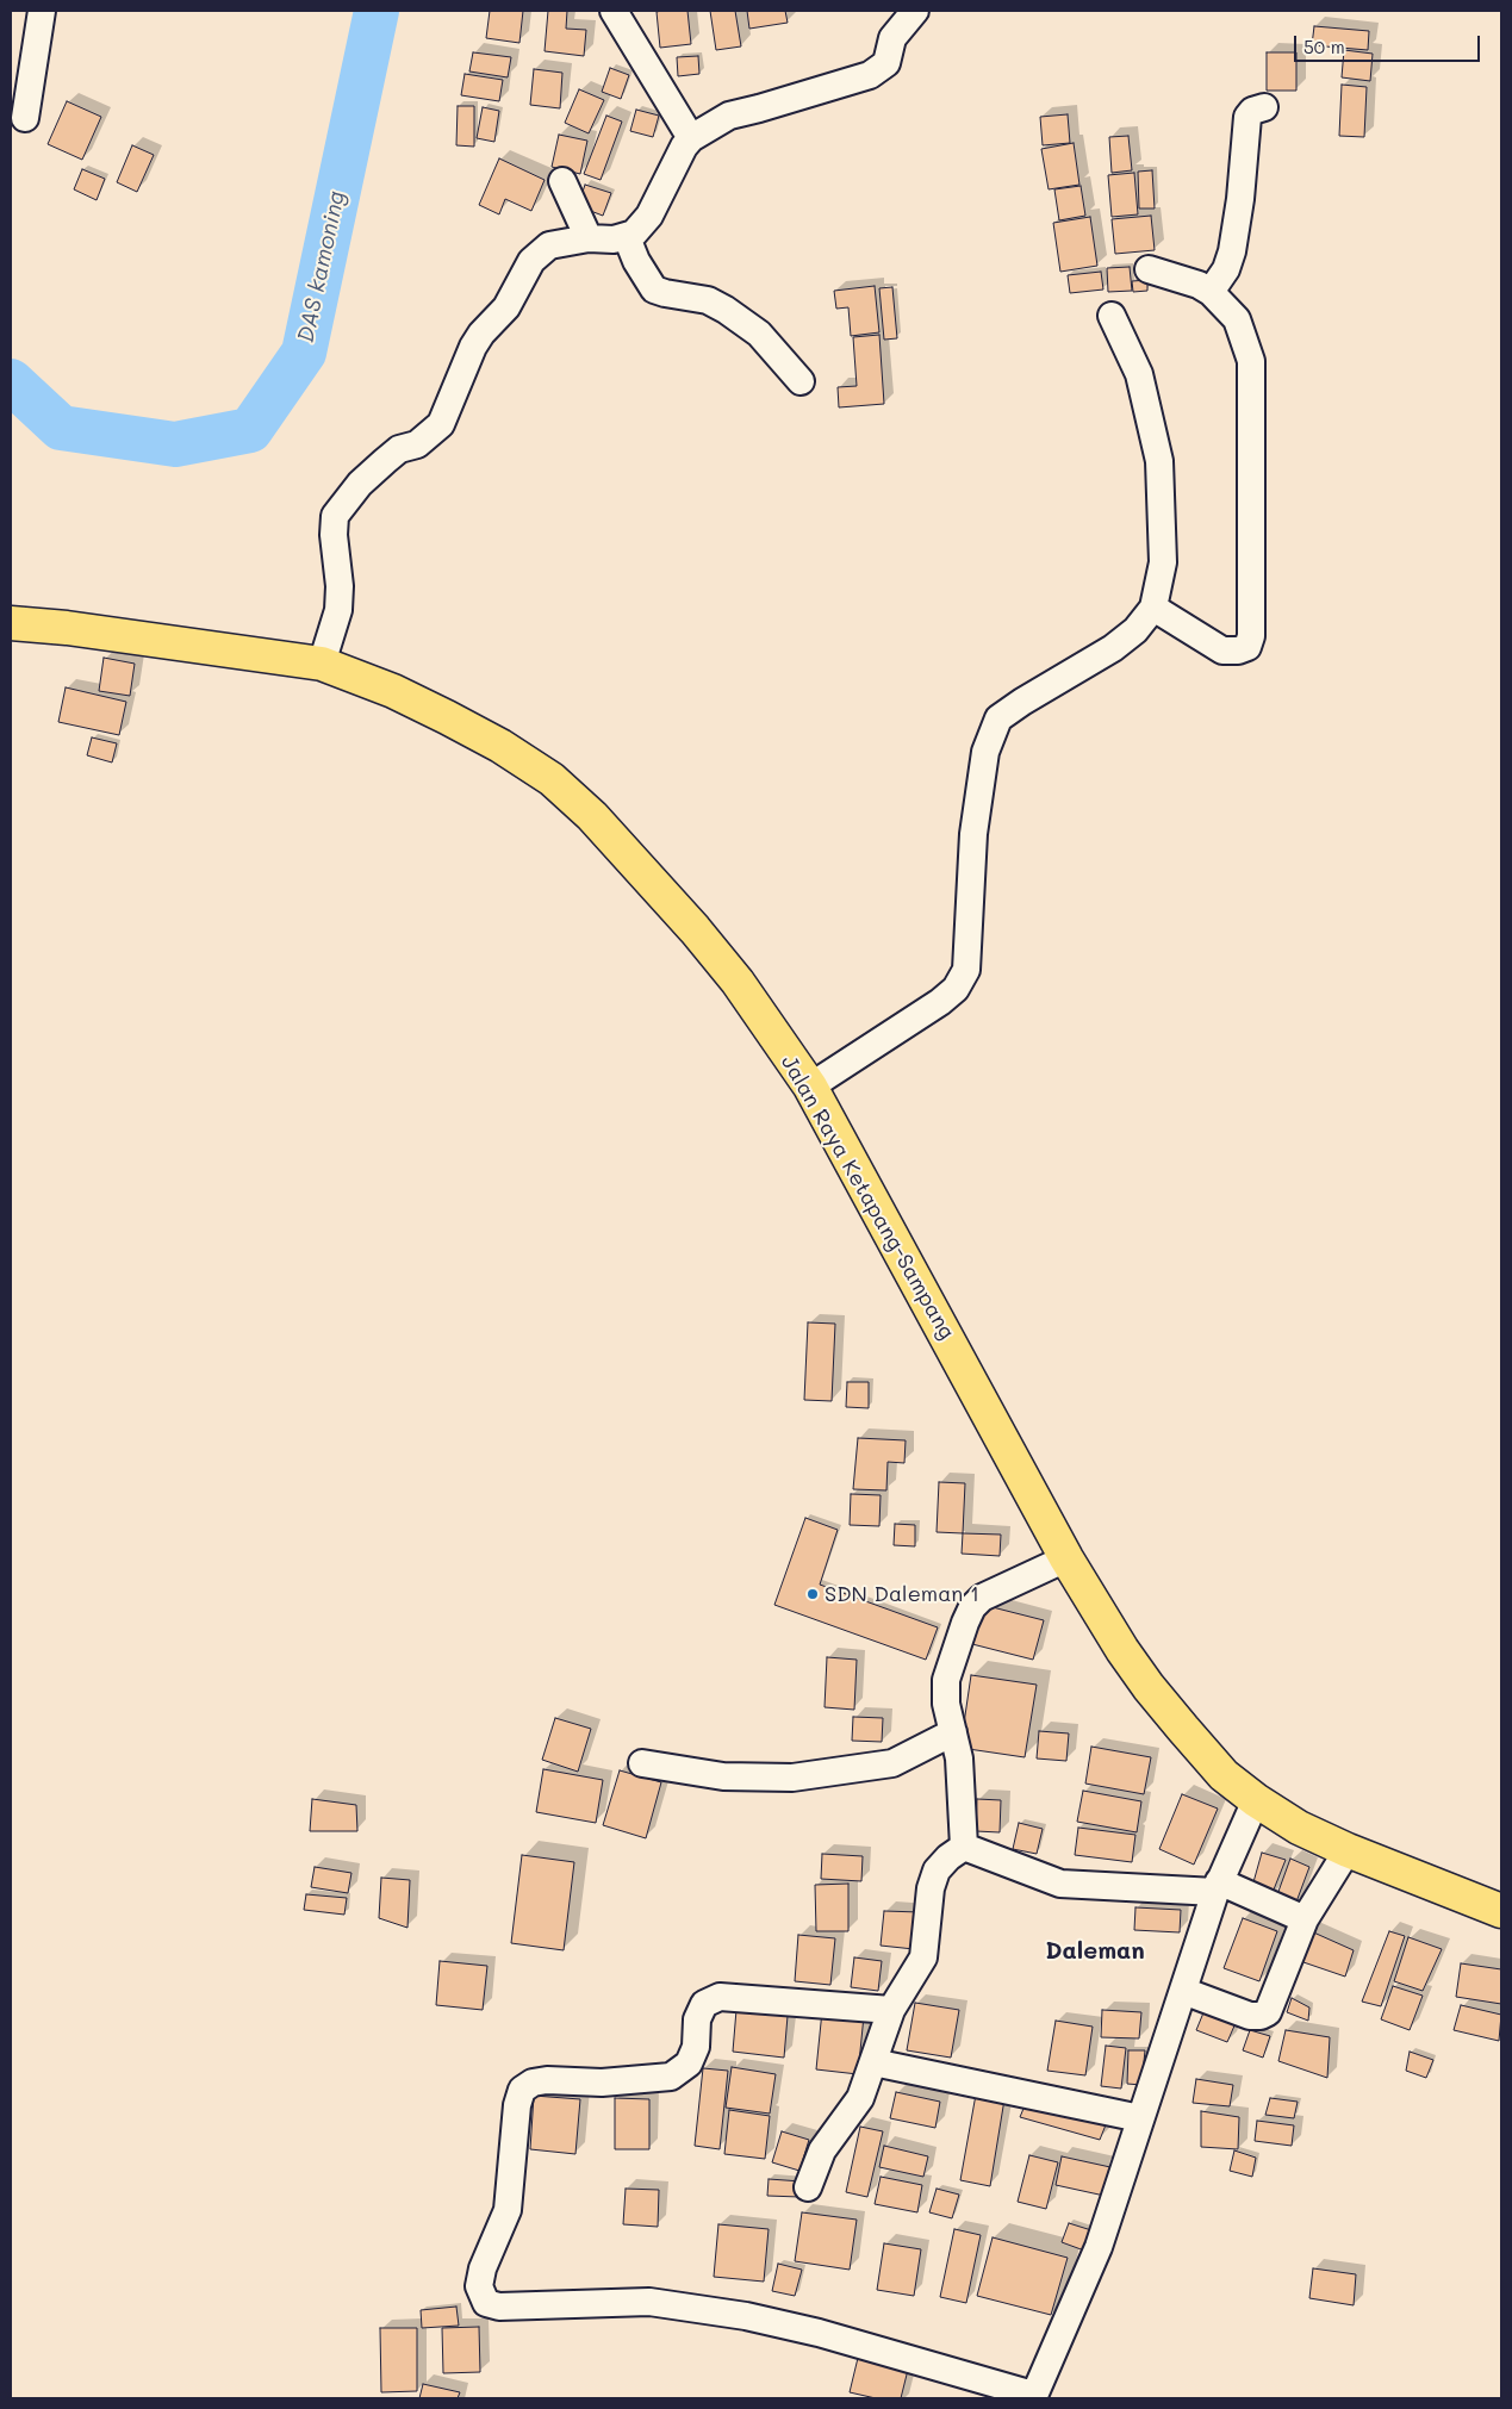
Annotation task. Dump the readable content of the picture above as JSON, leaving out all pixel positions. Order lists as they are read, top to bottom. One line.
{"streets":{"main road":["Jalan Raya Ketapang-Sampang"]},"districts":["Daleman"],"water":["DAS kamoning"],"places":["SDN Daleman 1"],"scale_bar":"50 m"}
